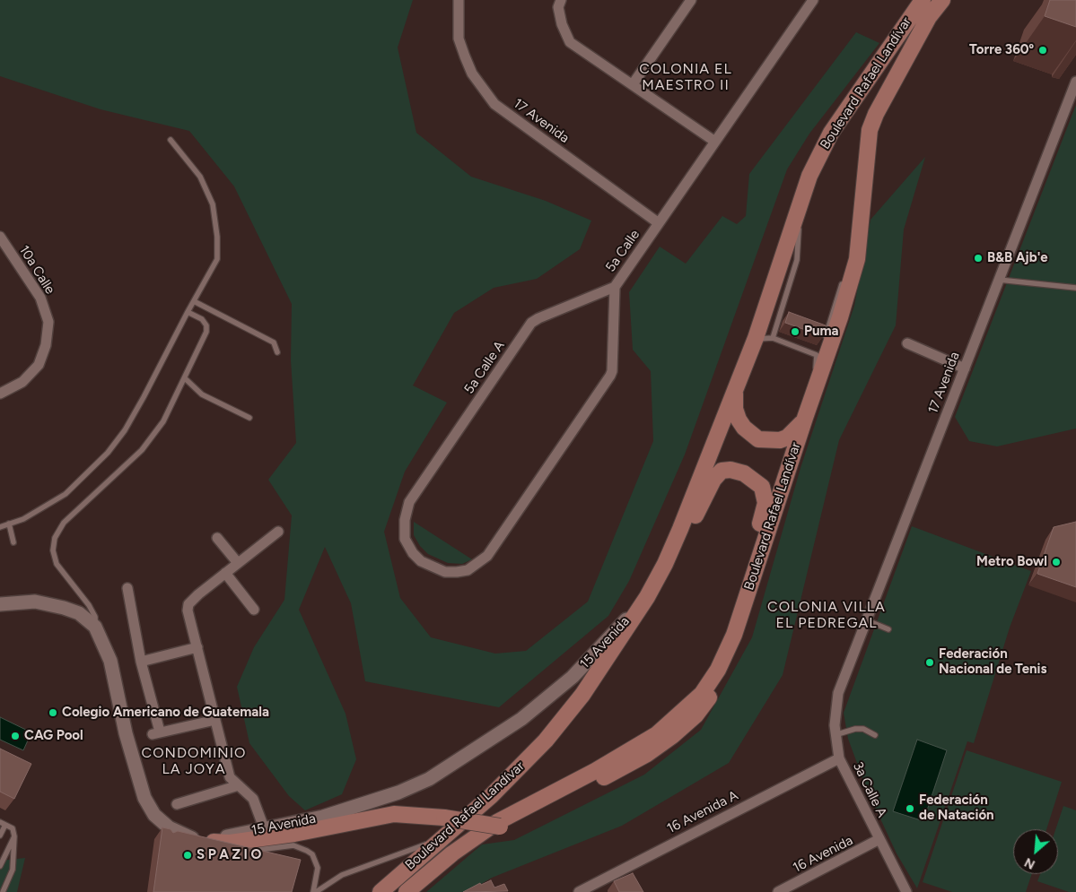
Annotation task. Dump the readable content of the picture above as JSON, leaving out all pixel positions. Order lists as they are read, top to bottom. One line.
{"streets":{"main road":["Boulevard Rafael Landívar"],"street":["17 Avenida","5a Calle","10a Calle","5a Calle A","15 Avenida","3a Calle A","16 Avenida A","16 Avenida"]},"crossings":[["Boulevard Rafael Landívar","15 Avenida"],["17 Avenida","5a Calle"],["17 Avenida","3a Calle A"],["5a Calle","5a Calle A"],["3a Calle A","16 Avenida A"],["3a Calle A","16 Avenida"]],"districts":["COLONIA EL MAESTRO II","COLONIA VILLA EL PEDREGAL","CONDOMINIO LA JOYA"],"places":["Torre 360º","B&B Ajb'e","Puma","Metro Bowl","Federación Nacional de Tenis","Colegio Americano de Guatemala","CAG Pool","Federación de Natación","S P A Z I O"],"north":"bottom left"}
